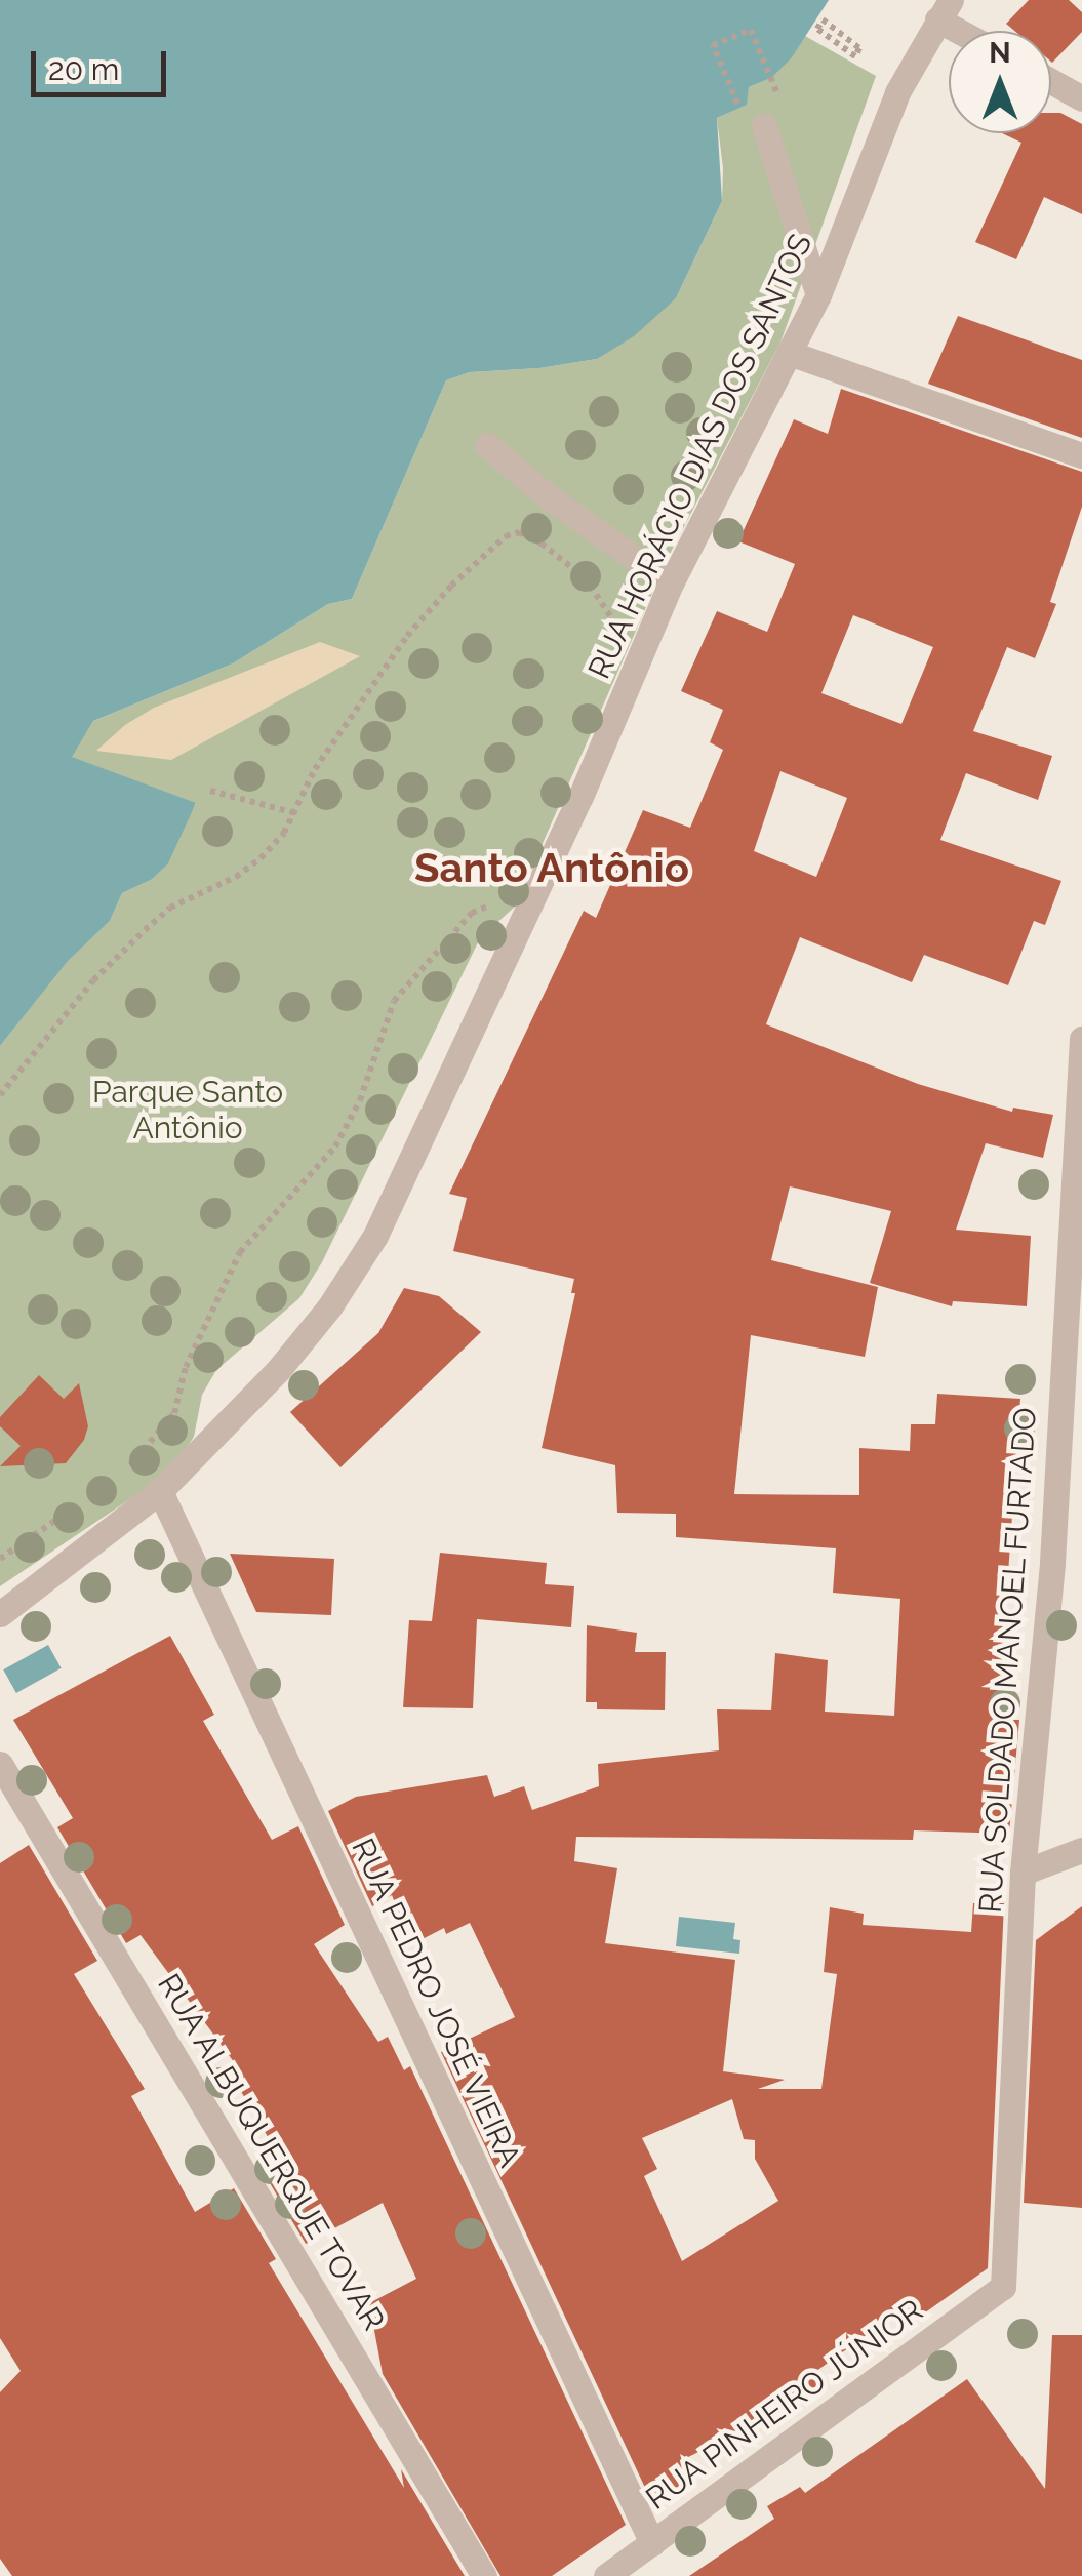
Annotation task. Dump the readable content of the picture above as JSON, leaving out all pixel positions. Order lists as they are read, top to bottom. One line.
{"streets":{"street":["RUA HORÁCIO DIAS DOS SANTOS","RUA SOLDADO MANOEL FURTADO","RUA PEDRO JOSÉ VIEIRA","RUA ALBUQUERQUE TOVAR","RUA PINHEIRO JÚNIOR"]},"crossings":[["RUA HORÁCIO DIAS DOS SANTOS","RUA PEDRO JOSÉ VIEIRA"],["RUA SOLDADO MANOEL FURTADO","RUA PINHEIRO JÚNIOR"],["RUA PEDRO JOSÉ VIEIRA","RUA PINHEIRO JÚNIOR"]],"districts":["Santo Antônio"],"parks":["Parque Santo Antônio"],"scale_bar":"20 m","north":"top"}
